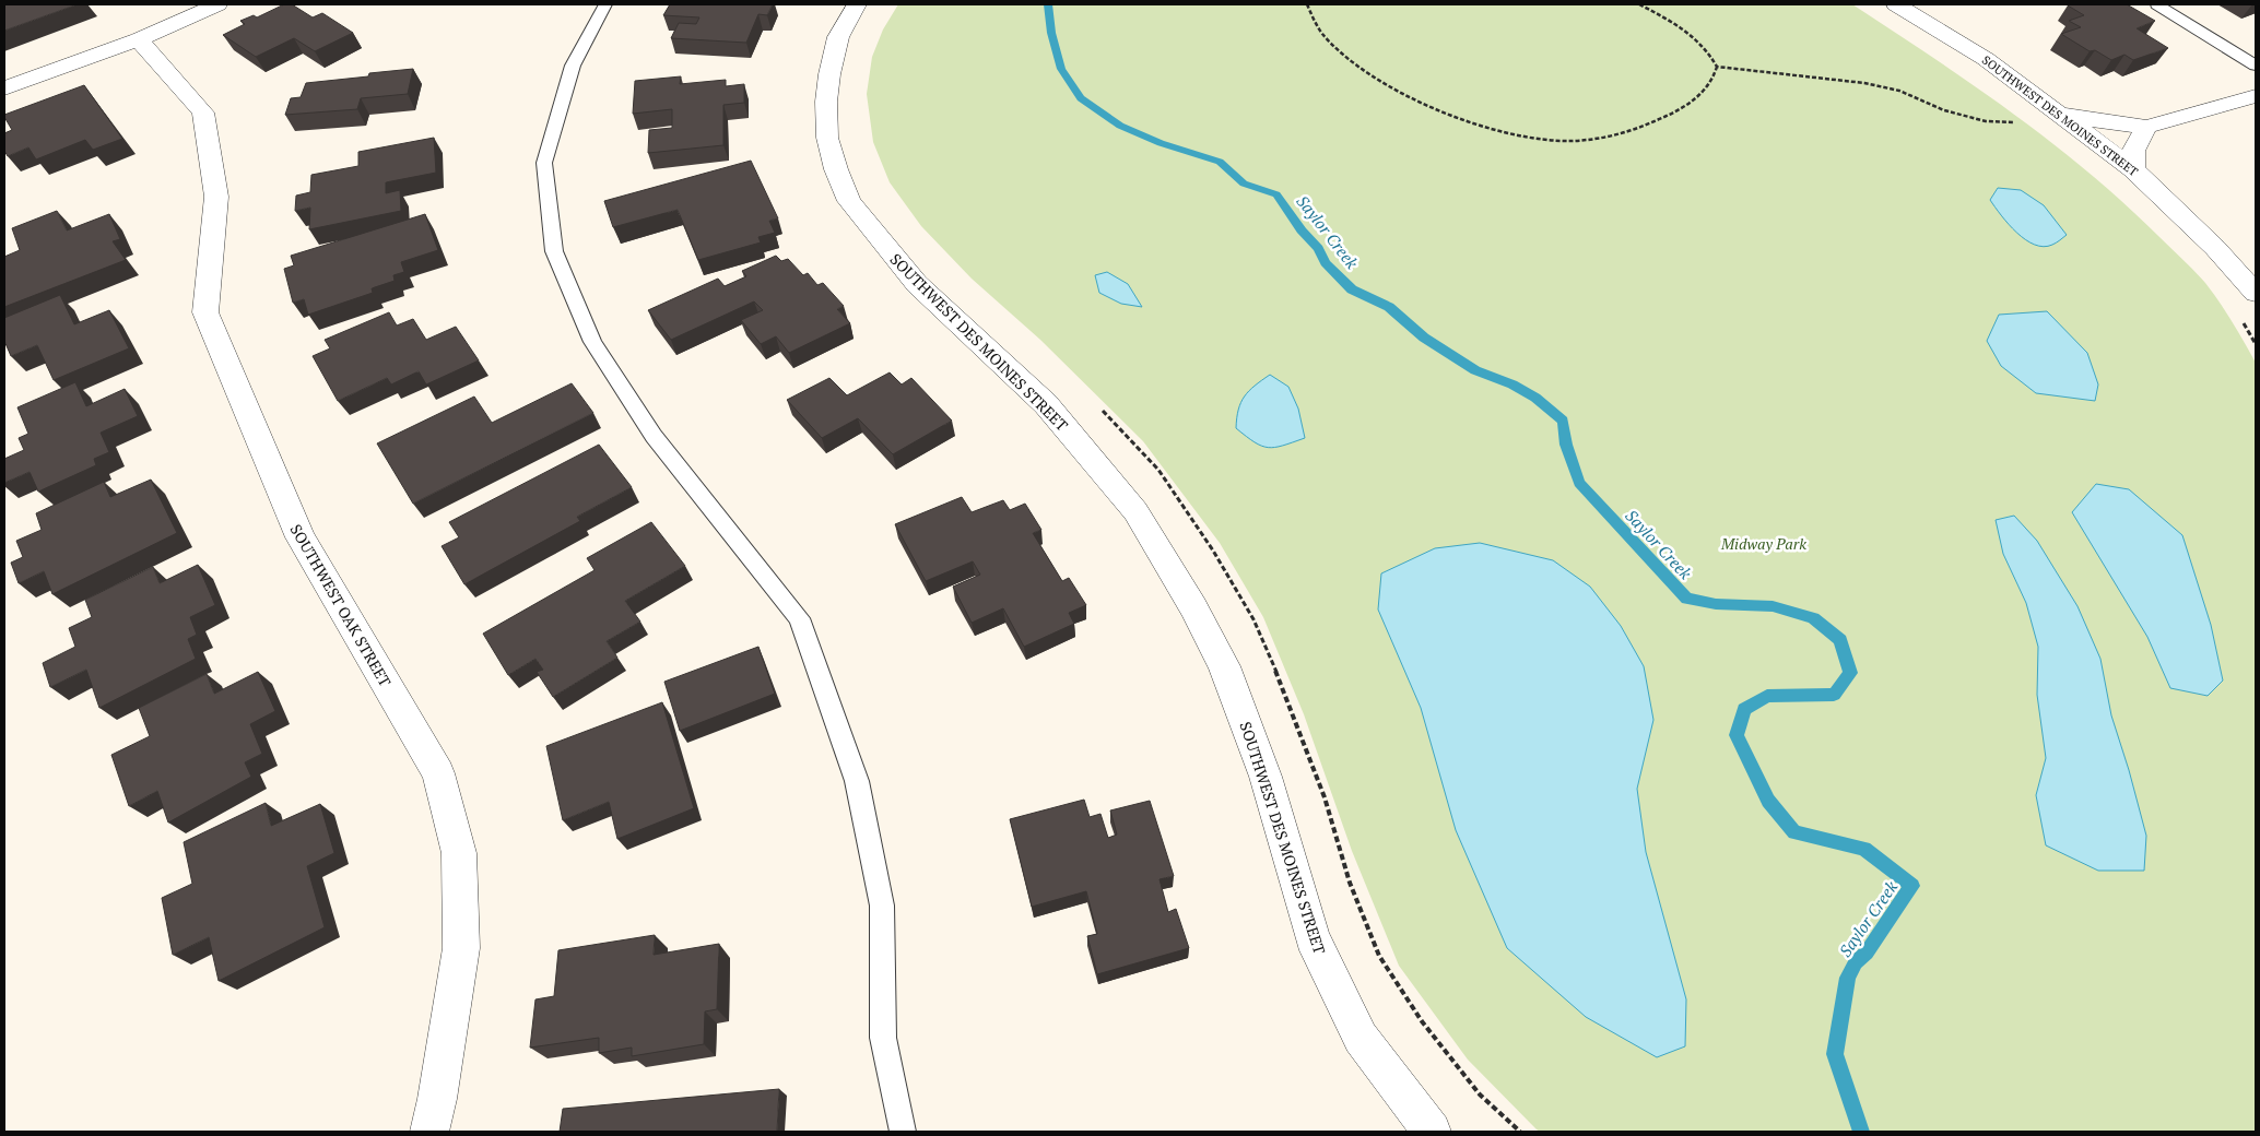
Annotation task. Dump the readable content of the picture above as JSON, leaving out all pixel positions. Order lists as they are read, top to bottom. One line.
{"streets":{"street":["SOUTHWEST DES MOINES STREET","SOUTHWEST OAK STREET"]},"water":["Saylor Creek"],"parks":["Midway Park"]}
